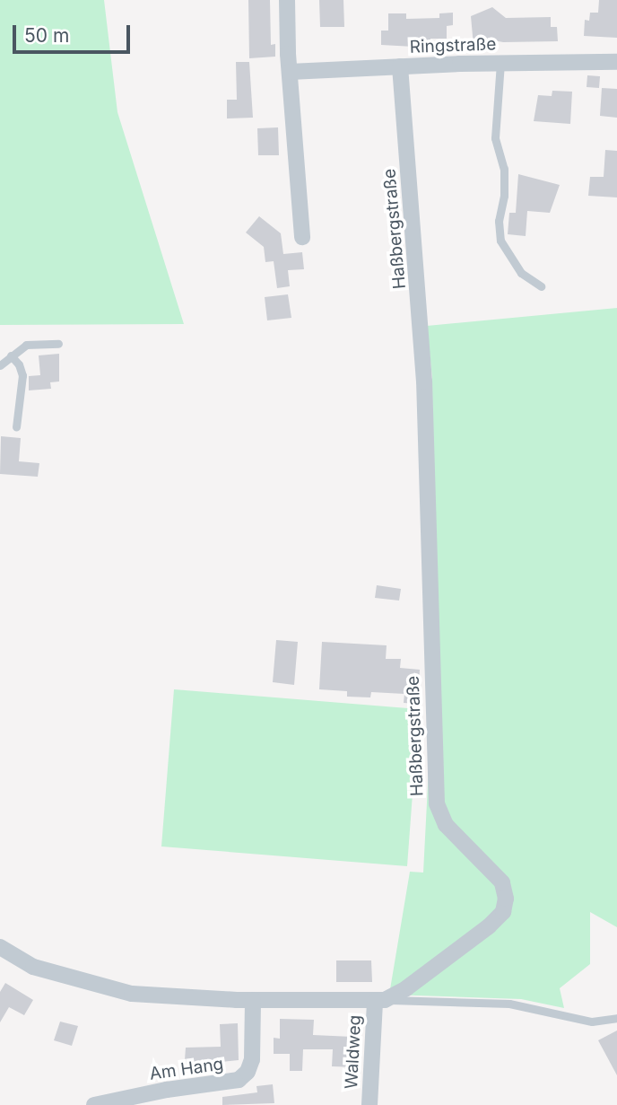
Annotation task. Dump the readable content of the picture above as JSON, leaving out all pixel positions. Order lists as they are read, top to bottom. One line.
{"streets":{"street":["Ringstraße","Haßbergstraße","Waldweg","Am Hang"]},"crossings":[["Ringstraße","Haßbergstraße"],["Haßbergstraße","Waldweg"]],"scale_bar":"50 m"}
